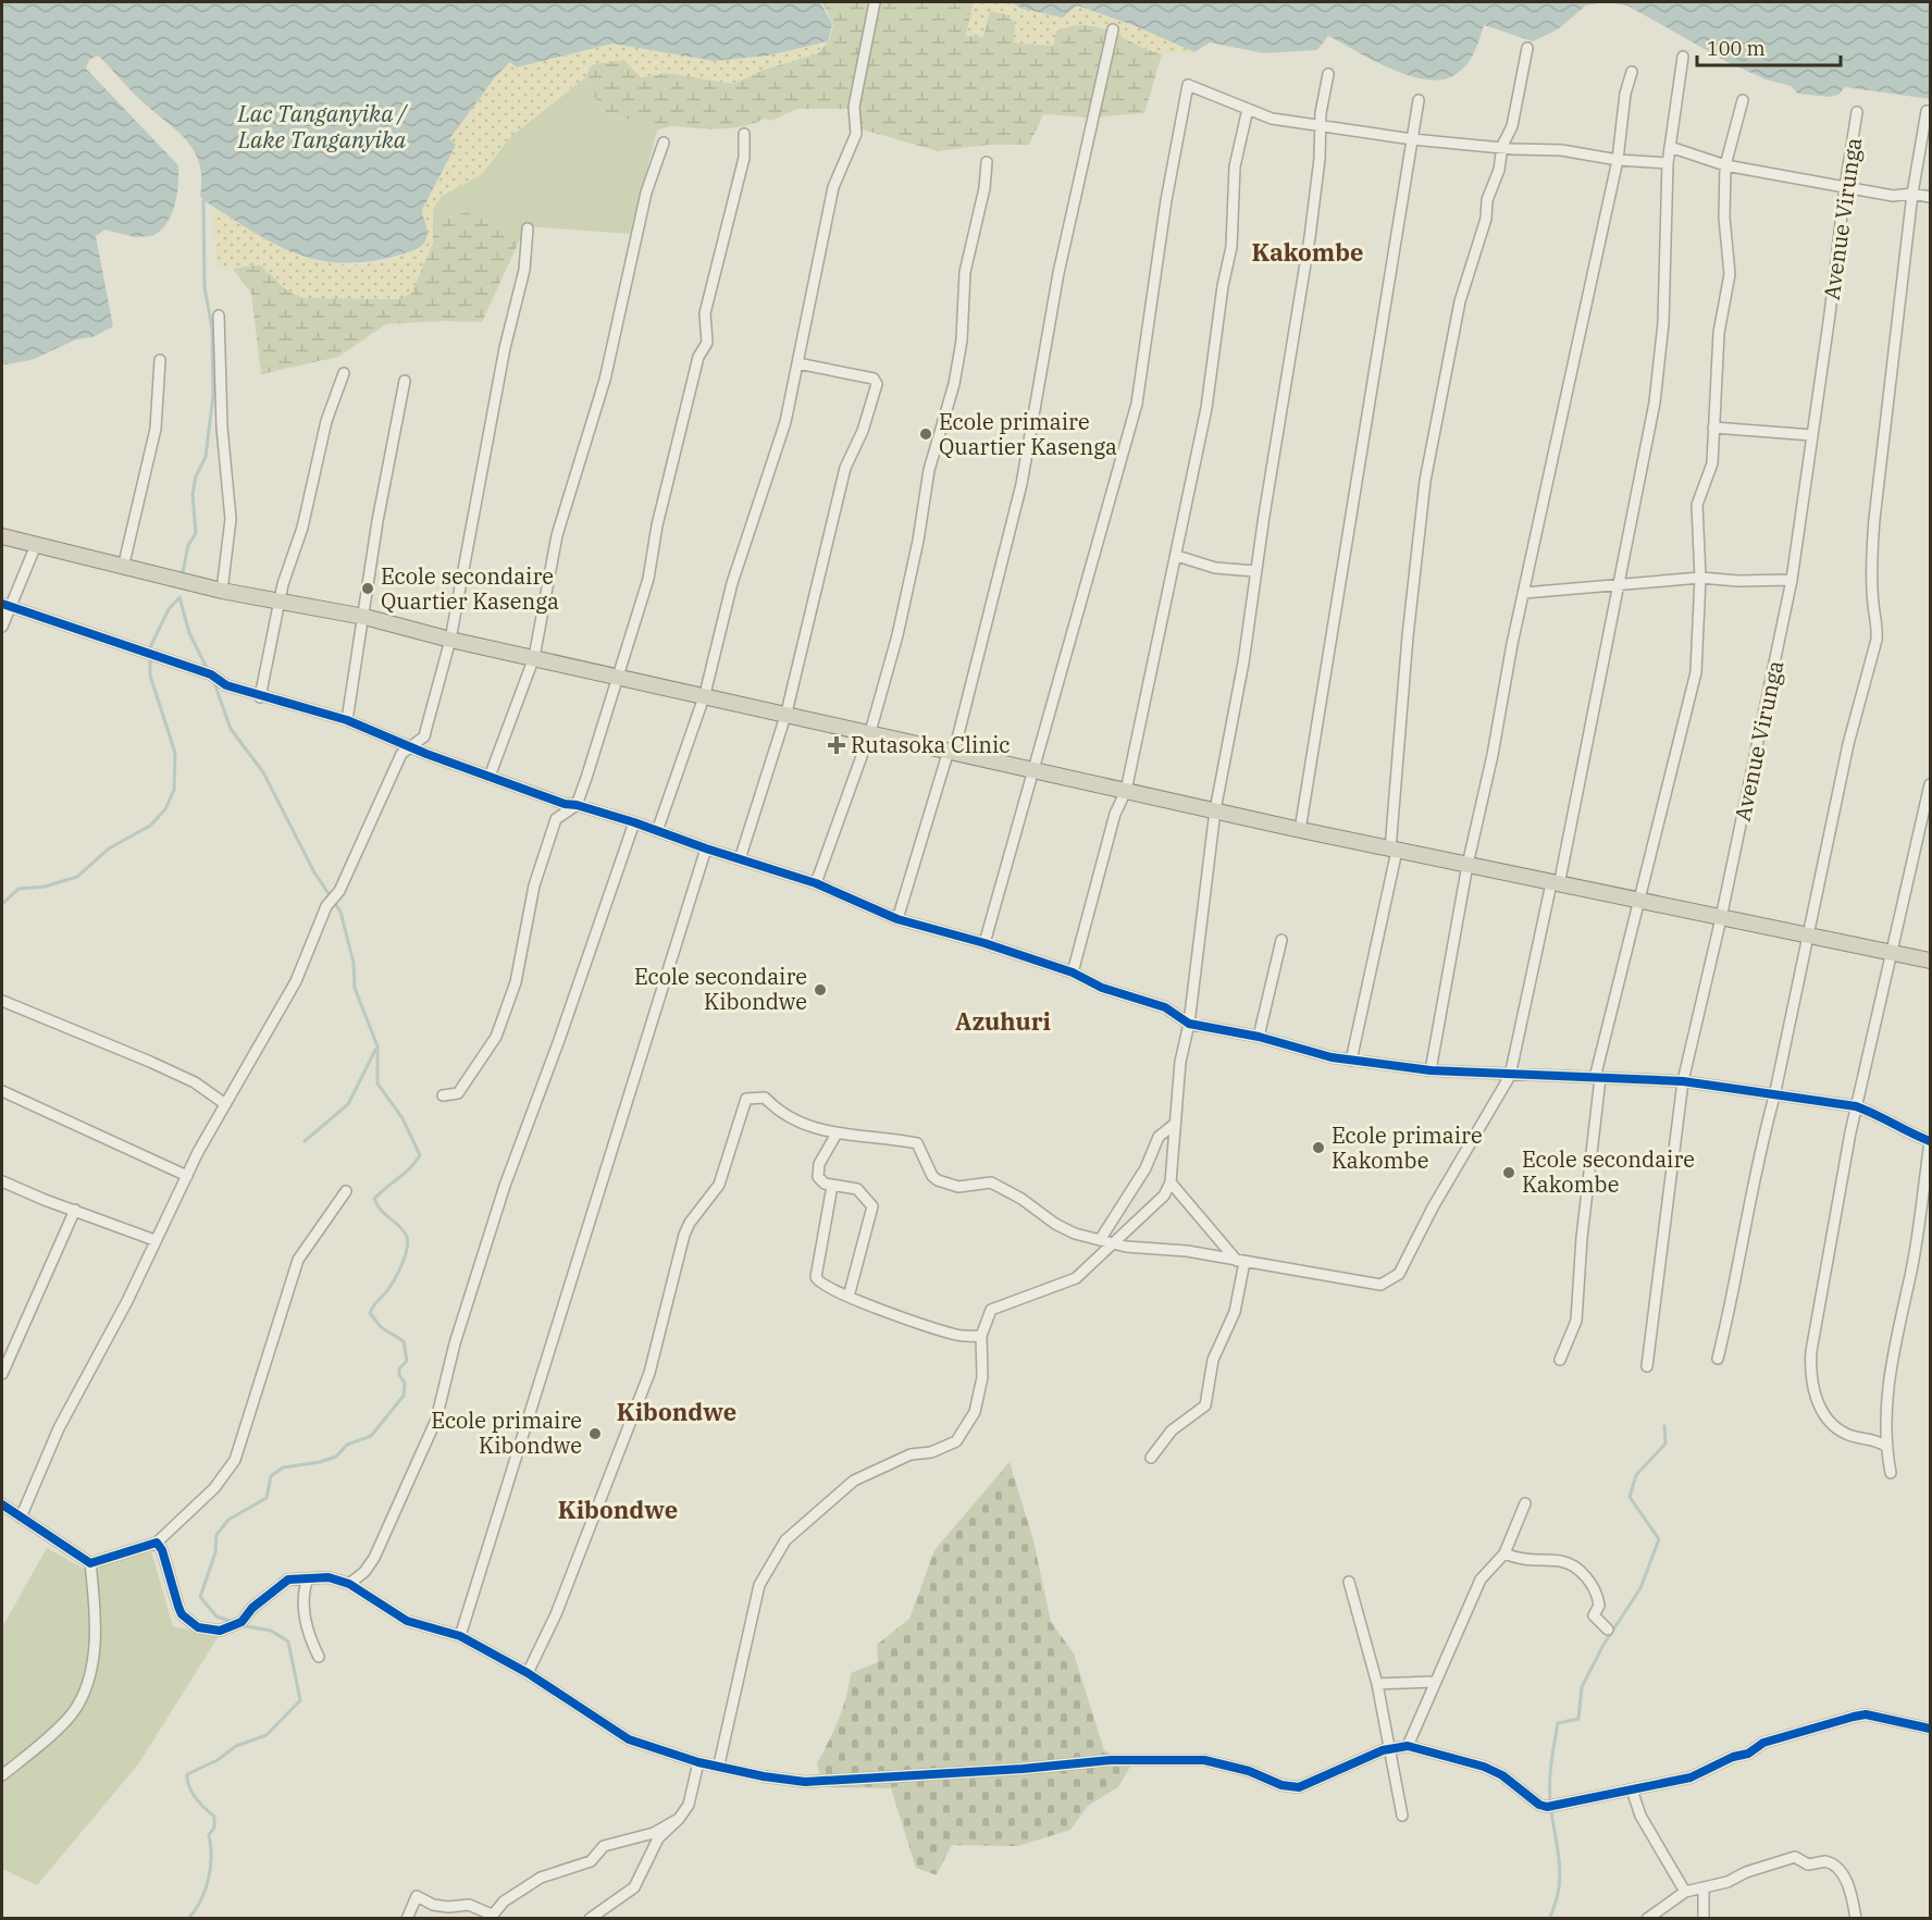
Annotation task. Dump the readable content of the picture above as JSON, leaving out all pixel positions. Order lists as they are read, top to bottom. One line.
{"streets":{"street":["Avenue Virunga"]},"districts":["Kakombe","Azuhuri","Kibondwe","Kibondwe"],"water":["Lac Tanganyika / Lake Tanganyika"],"places":{"other":["Ecole primaire Quartier Kasenga","Ecole secondaire Quartier Kasenga","Ecole secondaire Kibondwe","Ecole primaire Kakombe","Ecole secondaire Kakombe","Ecole primaire Kibondwe"],"health":["Rutasoka Clinic"]},"scale_bar":"100 m"}
